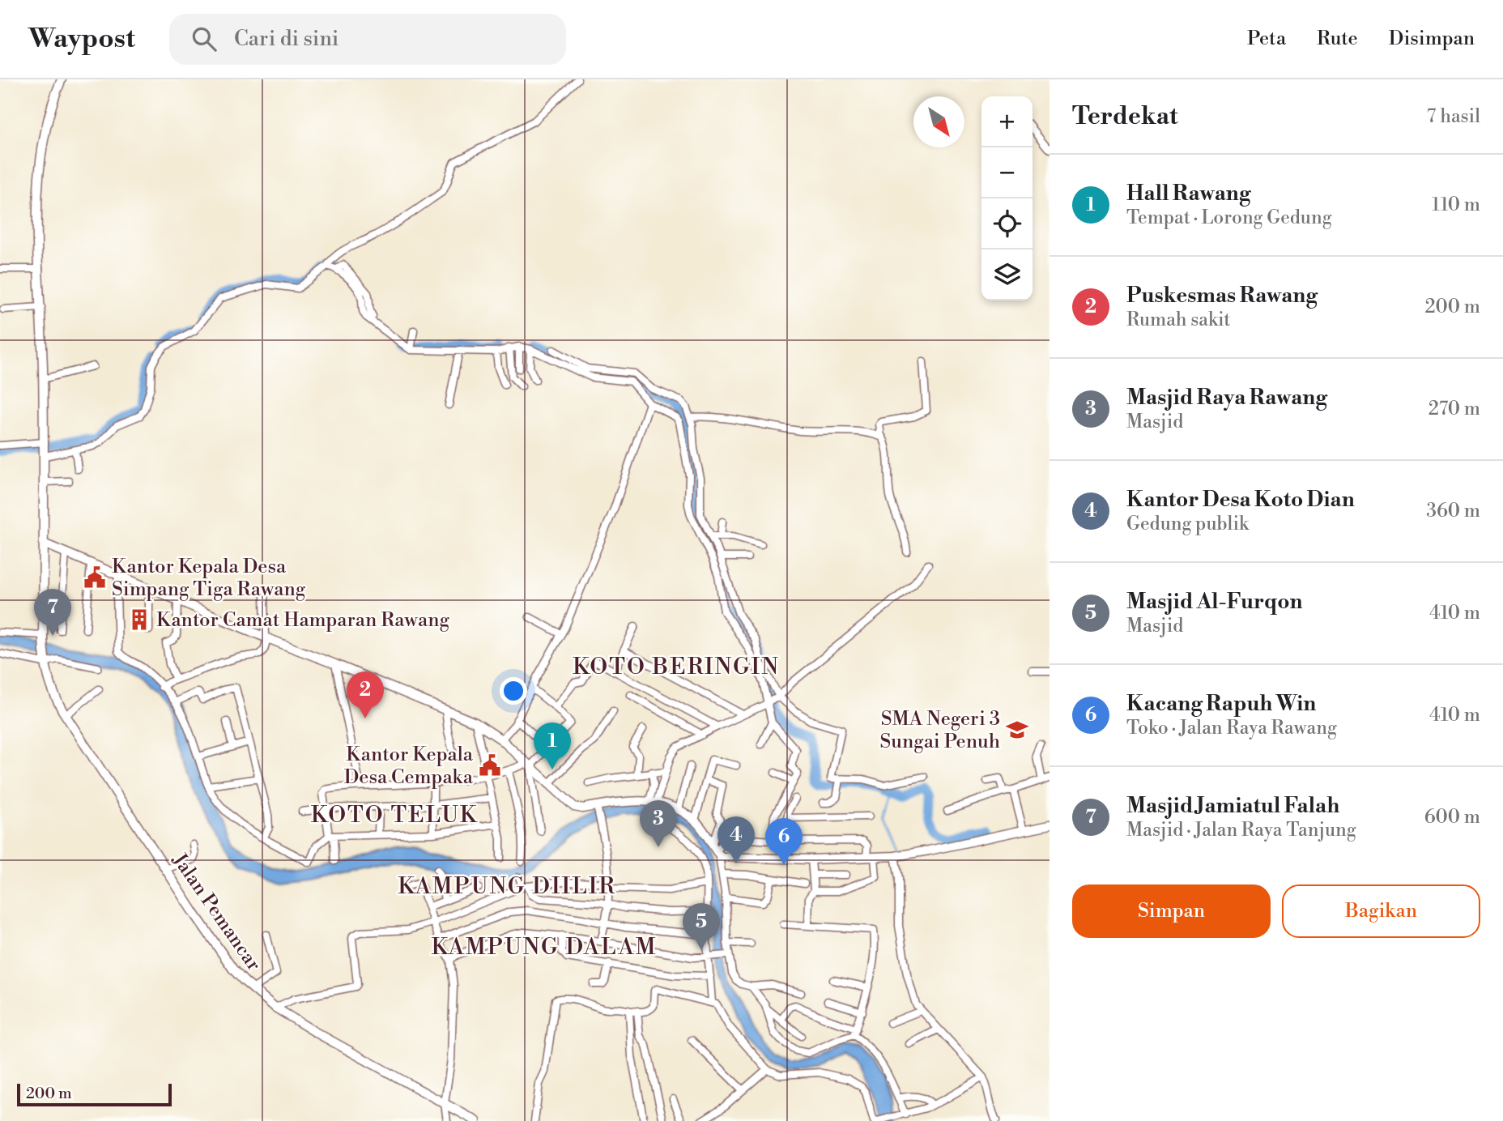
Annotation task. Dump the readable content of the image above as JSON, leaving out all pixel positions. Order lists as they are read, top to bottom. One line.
{"streets":{"main road":["Jalan Pemancar"]},"districts":["KOTO BERINGIN","KOTO TELUK","KAMPUNG DIILIR","KAMPUNG DALAM"],"places":{"public building":["Kantor Kepala Desa Simpang Tiga Rawang","Kantor Kepala Desa Cempaka"],"building":["Kantor Camat Hamparan Rawang"],"school or university":["SMA Negeri 3 Sungai Penuh"]},"scale_bar":"200 m","north":"bottom right","page":{"header":"Waypost","search":"Cari di sini","nav":["Peta","Rute","Disimpan"],"heading":["Terdekat","7 hasil"],"map_buttons":["+","−"],"list":[{"mark":"1","name":"Hall Rawang","note":"Tempat · Lorong Gedung","value":"110 m"},{"mark":"2","name":"Puskesmas Rawang","note":"Rumah sakit","value":"200 m"},{"mark":"3","name":"Masjid Raya Rawang","note":"Masjid","value":"270 m"},{"mark":"4","name":"Kantor Desa Koto Dian","note":"Gedung publik","value":"360 m"},{"mark":"5","name":"Masjid Al-Furqon","note":"Masjid","value":"410 m"},{"mark":"6","name":"Kacang Rapuh Win","note":"Toko · Jalan Raya Rawang","value":"410 m"},{"mark":"7","name":"Masjid Jamiatul Falah","note":"Masjid · Jalan Raya Tanjung","value":"600 m"}],"pins":["7","2","1","3","4","6","5"],"buttons":["Simpan","Bagikan"],"scale":"200 m"}}
